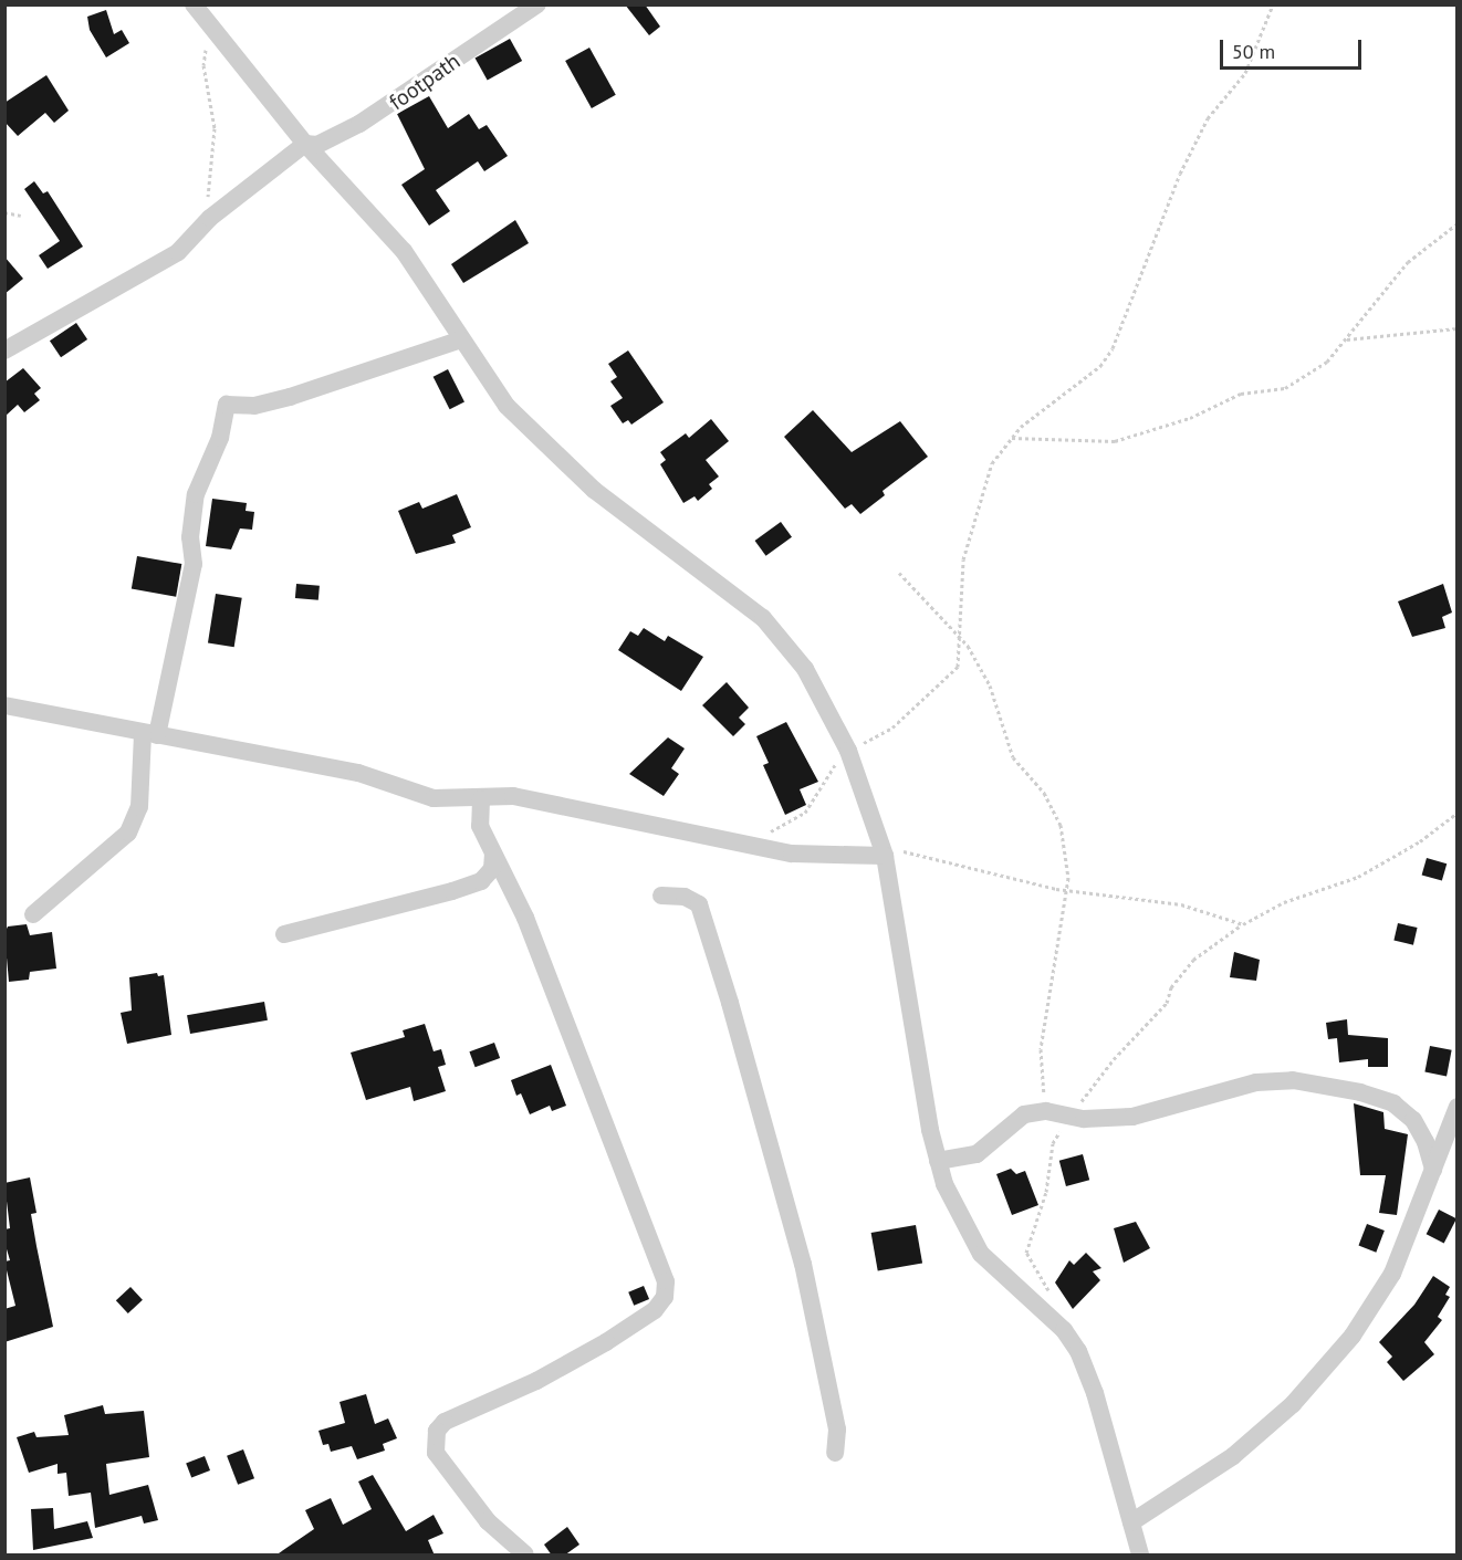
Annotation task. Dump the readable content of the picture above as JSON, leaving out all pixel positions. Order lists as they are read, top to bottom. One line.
{"streets":{"street":["footpath"]},"scale_bar":"50 m"}
